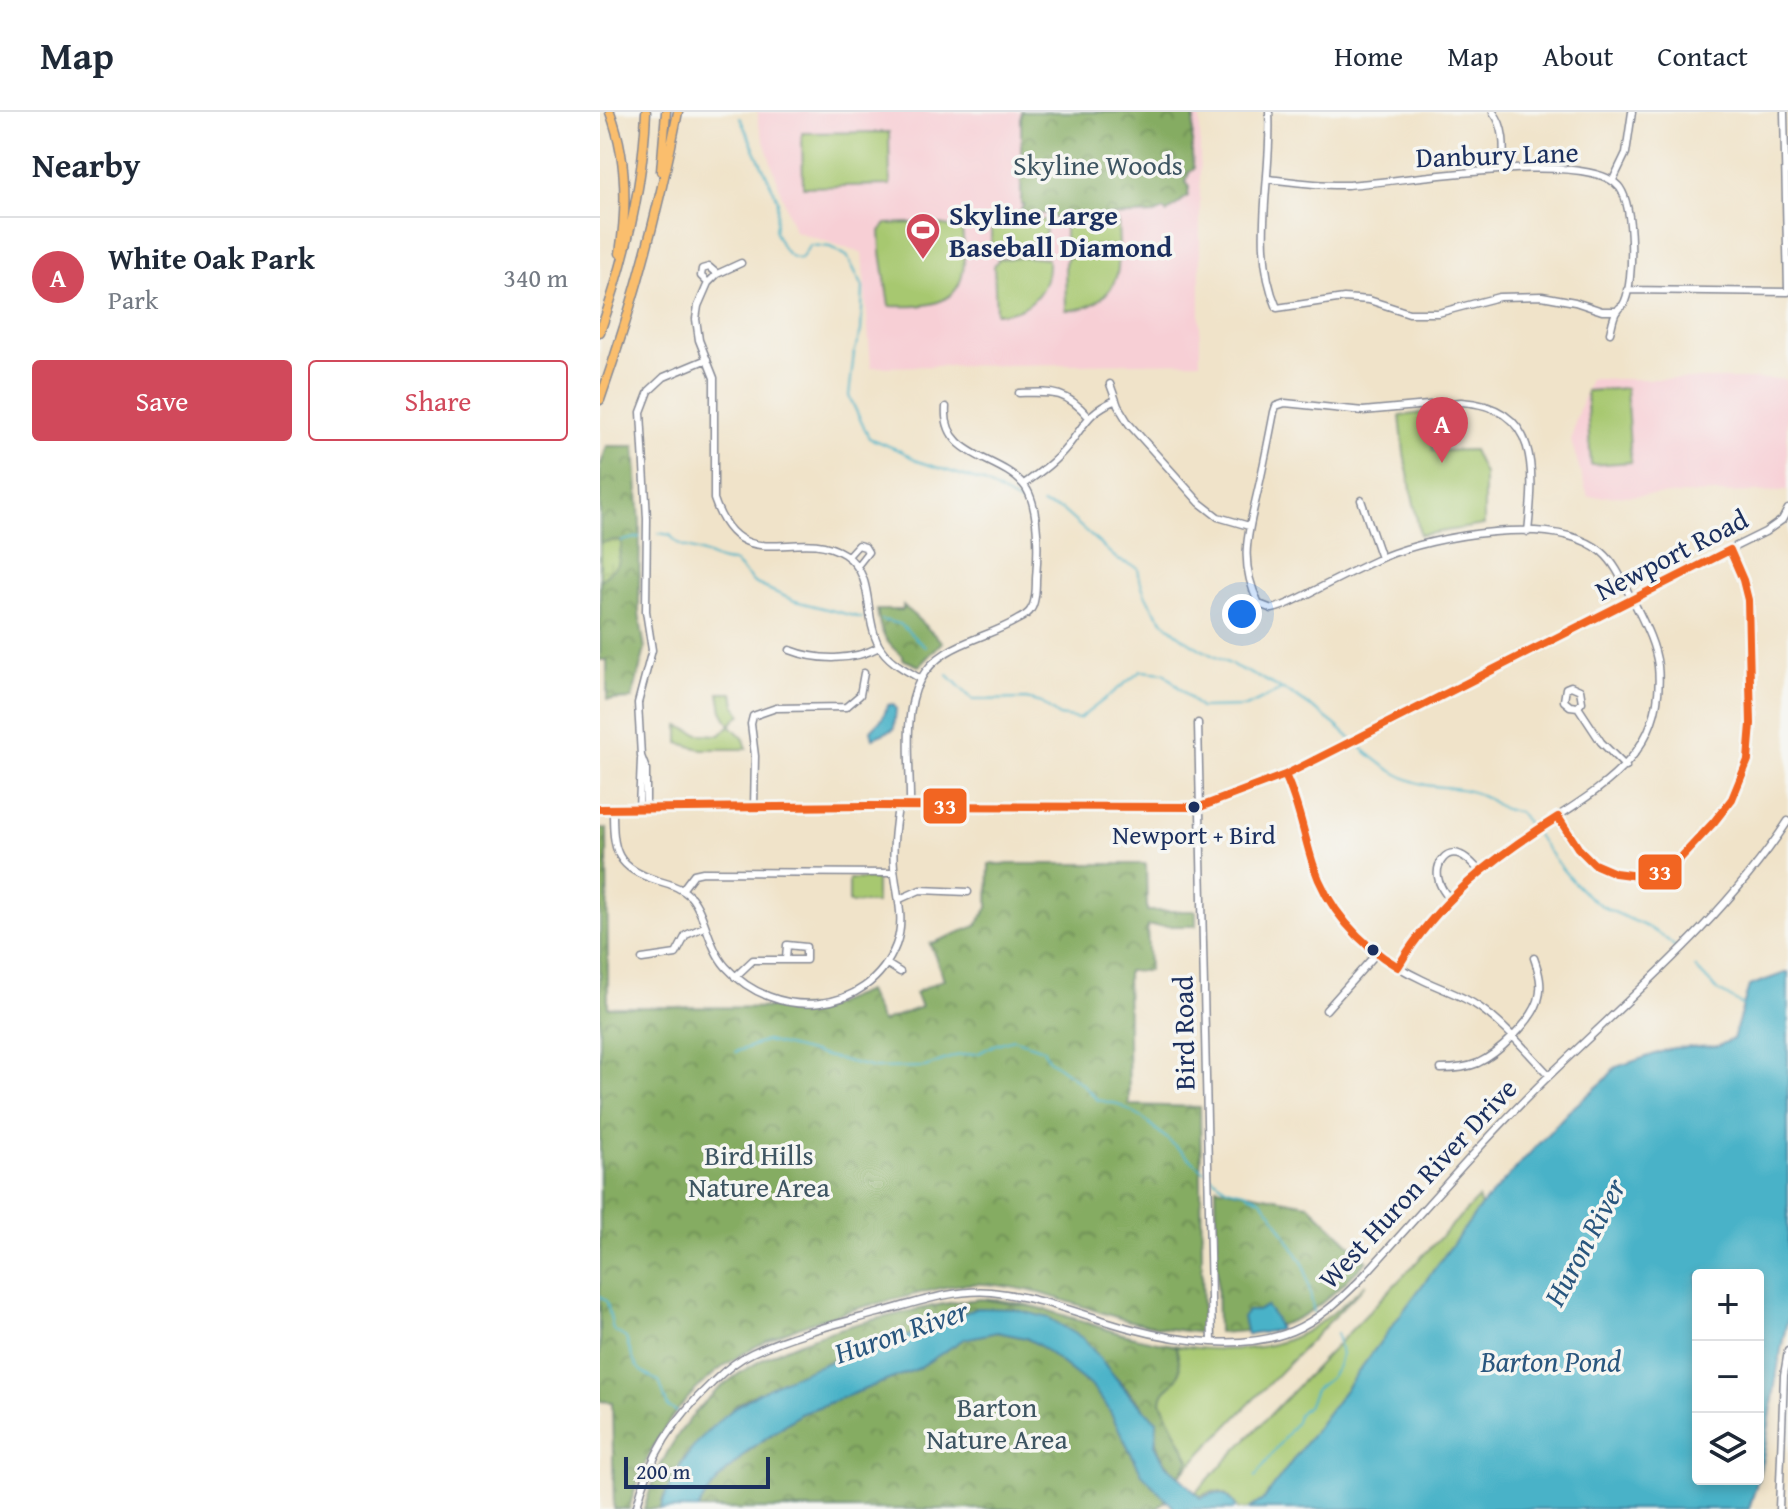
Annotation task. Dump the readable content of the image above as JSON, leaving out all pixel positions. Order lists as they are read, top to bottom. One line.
{"streets":{"street":["Danbury Lane","Newport Road","Bird Road","West Huron River Drive"]},"crossings":[["Newport Road","Bird Road"],["Bird Road","West Huron River Drive"]],"water":["Huron River","Barton Pond"],"parks":["Skyline Woods","Bird Hills Nature Area","Barton Nature Area"],"places":{"sports":["Skyline Large Baseball Diamond"],"other":["Newport + Bird"]},"lines":["transit line 33"],"scale_bar":"200 m","page":{"header":"Map","nav":["Home","Map","About","Contact"],"heading":"Nearby","list":[{"mark":"A","name":"White Oak Park","note":"Park","value":"340 m"}],"buttons":["Save","Share"],"pins":"A","map_buttons":["+","−"],"scale":"200 m"}}
